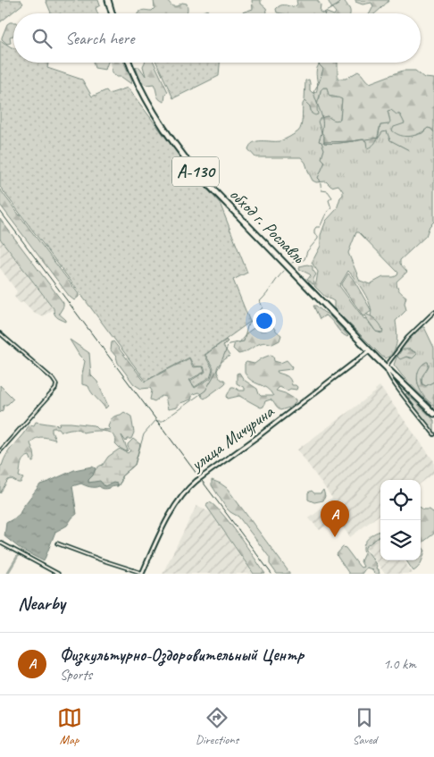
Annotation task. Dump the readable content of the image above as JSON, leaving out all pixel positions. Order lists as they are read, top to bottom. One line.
{"streets":{"highway":["А-130","обход г. Рославль"],"main road":["улица Мичурина"]},"crossings":[["А-130","обход г. Рославль"],["обход г. Рославль","улица Мичурина"]],"page":{"search":"Search here","pins":"A","heading":"Nearby","list":[{"mark":"A","name":"Физкультурно-Оздоровительный Центр","note":"Sports","value":"1.0 km"}],"nav":["Map","Directions","Saved"]}}
